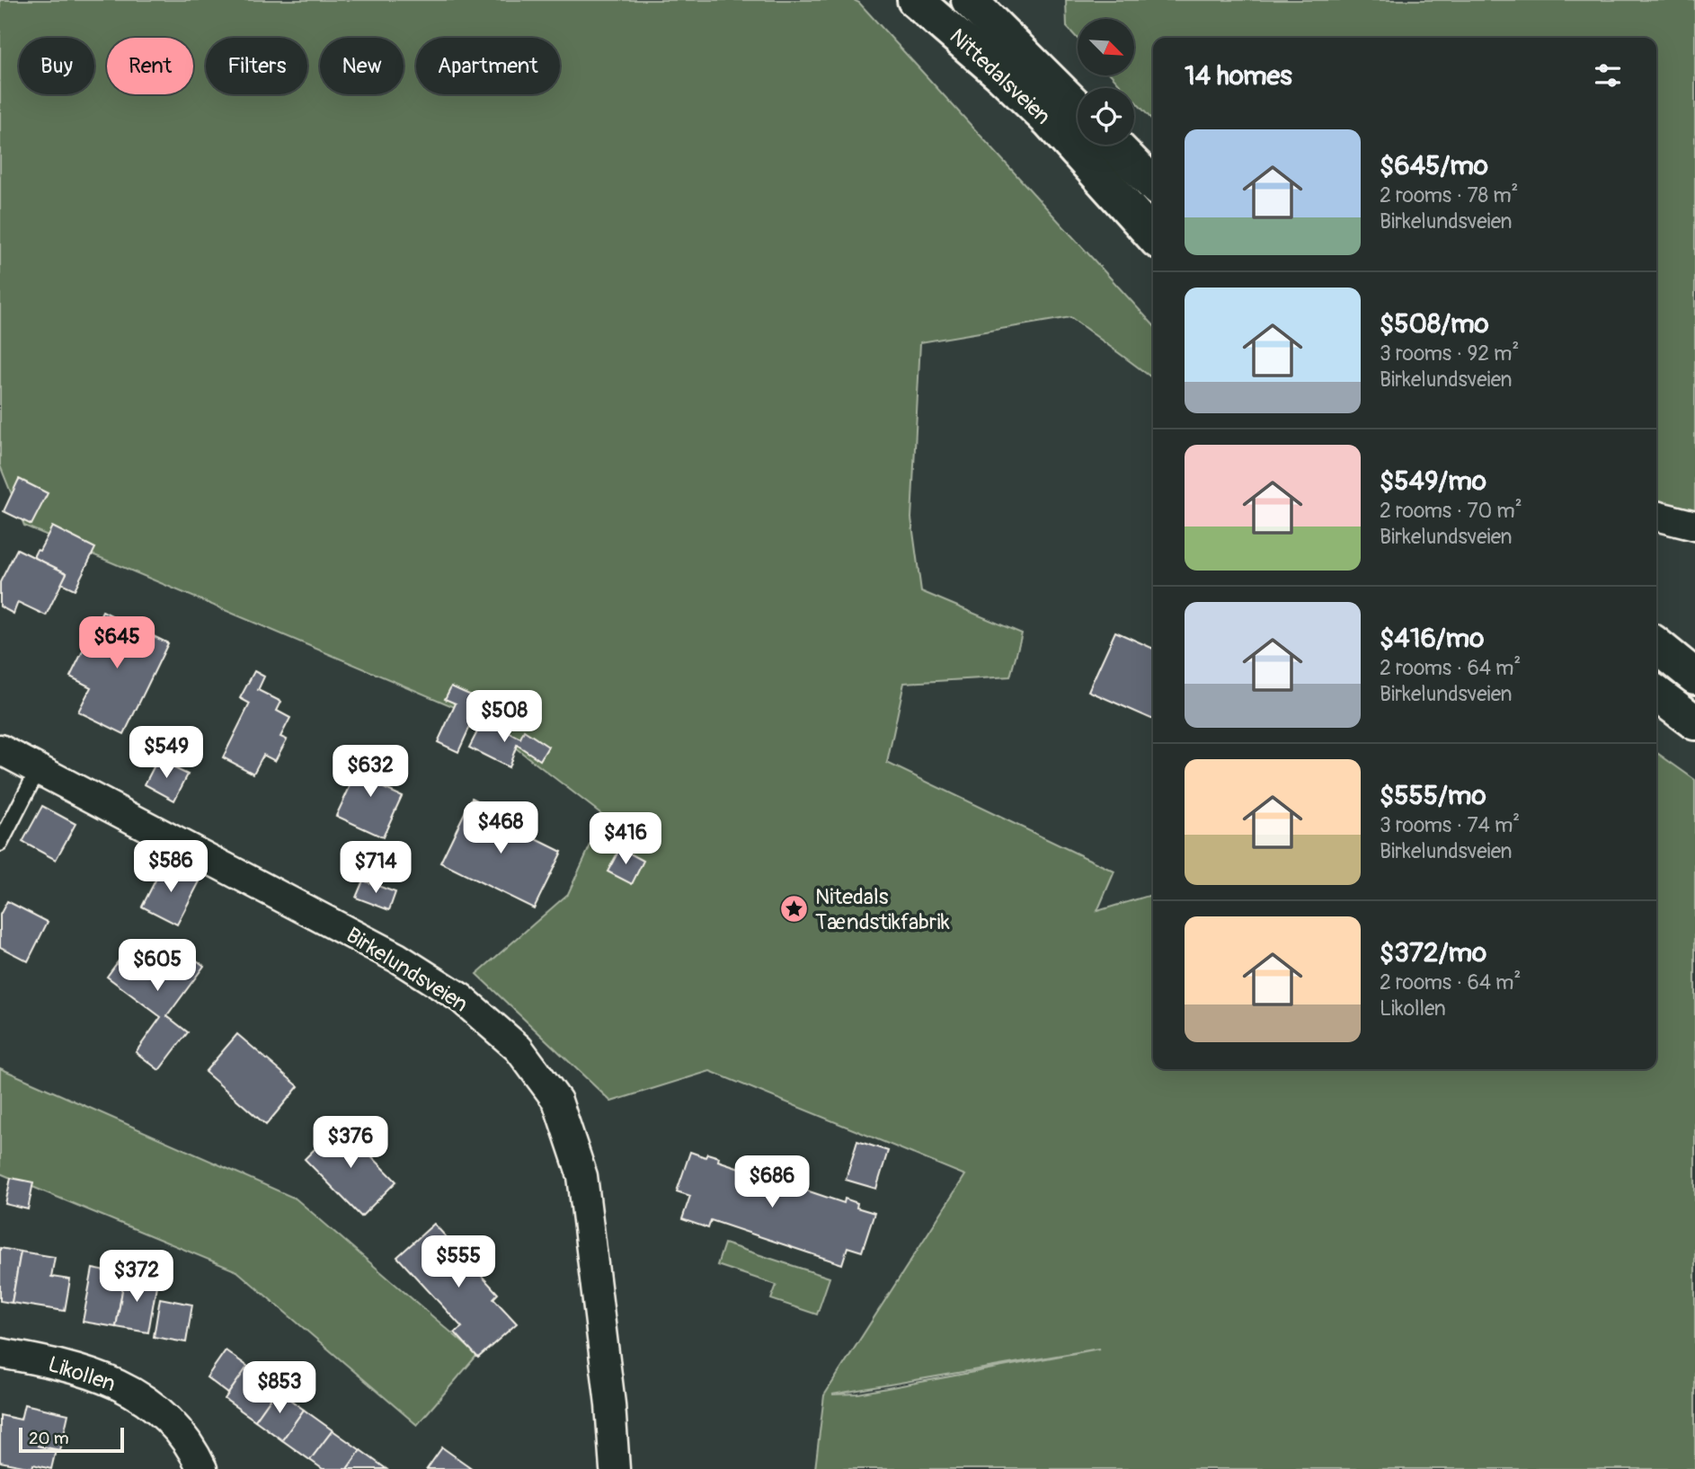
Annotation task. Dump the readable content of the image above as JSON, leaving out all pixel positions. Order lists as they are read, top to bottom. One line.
{"streets":{"main road":["Nittedalsveien"],"street":["Birkelundsveien","Likollen"]},"places":{"place":["Nitedals Tændstikfabrik"]},"scale_bar":"20 m","north":"bottom right","page":{"chip":["Buy","Rent","Filters","New","Apartment"],"heading":"14 homes","list":[{"name":"$645/mo","note":"2 rooms · 78 m² · Birkelundsveien"},{"name":"$508/mo","note":"3 rooms · 92 m² · Birkelundsveien"},{"name":"$549/mo","note":"2 rooms · 70 m² · Birkelundsveien"},{"name":"$416/mo","note":"2 rooms · 64 m² · Birkelundsveien"},{"name":"$555/mo","note":"3 rooms · 74 m² · Birkelundsveien"},{"name":"$372/mo","note":"2 rooms · 64 m² · Likollen"}],"price":["$645","$508","$549","$632","$468","$416","$586","$714","$605","$376","$686","$555","$372","$853"],"scale":"20 m"}}
